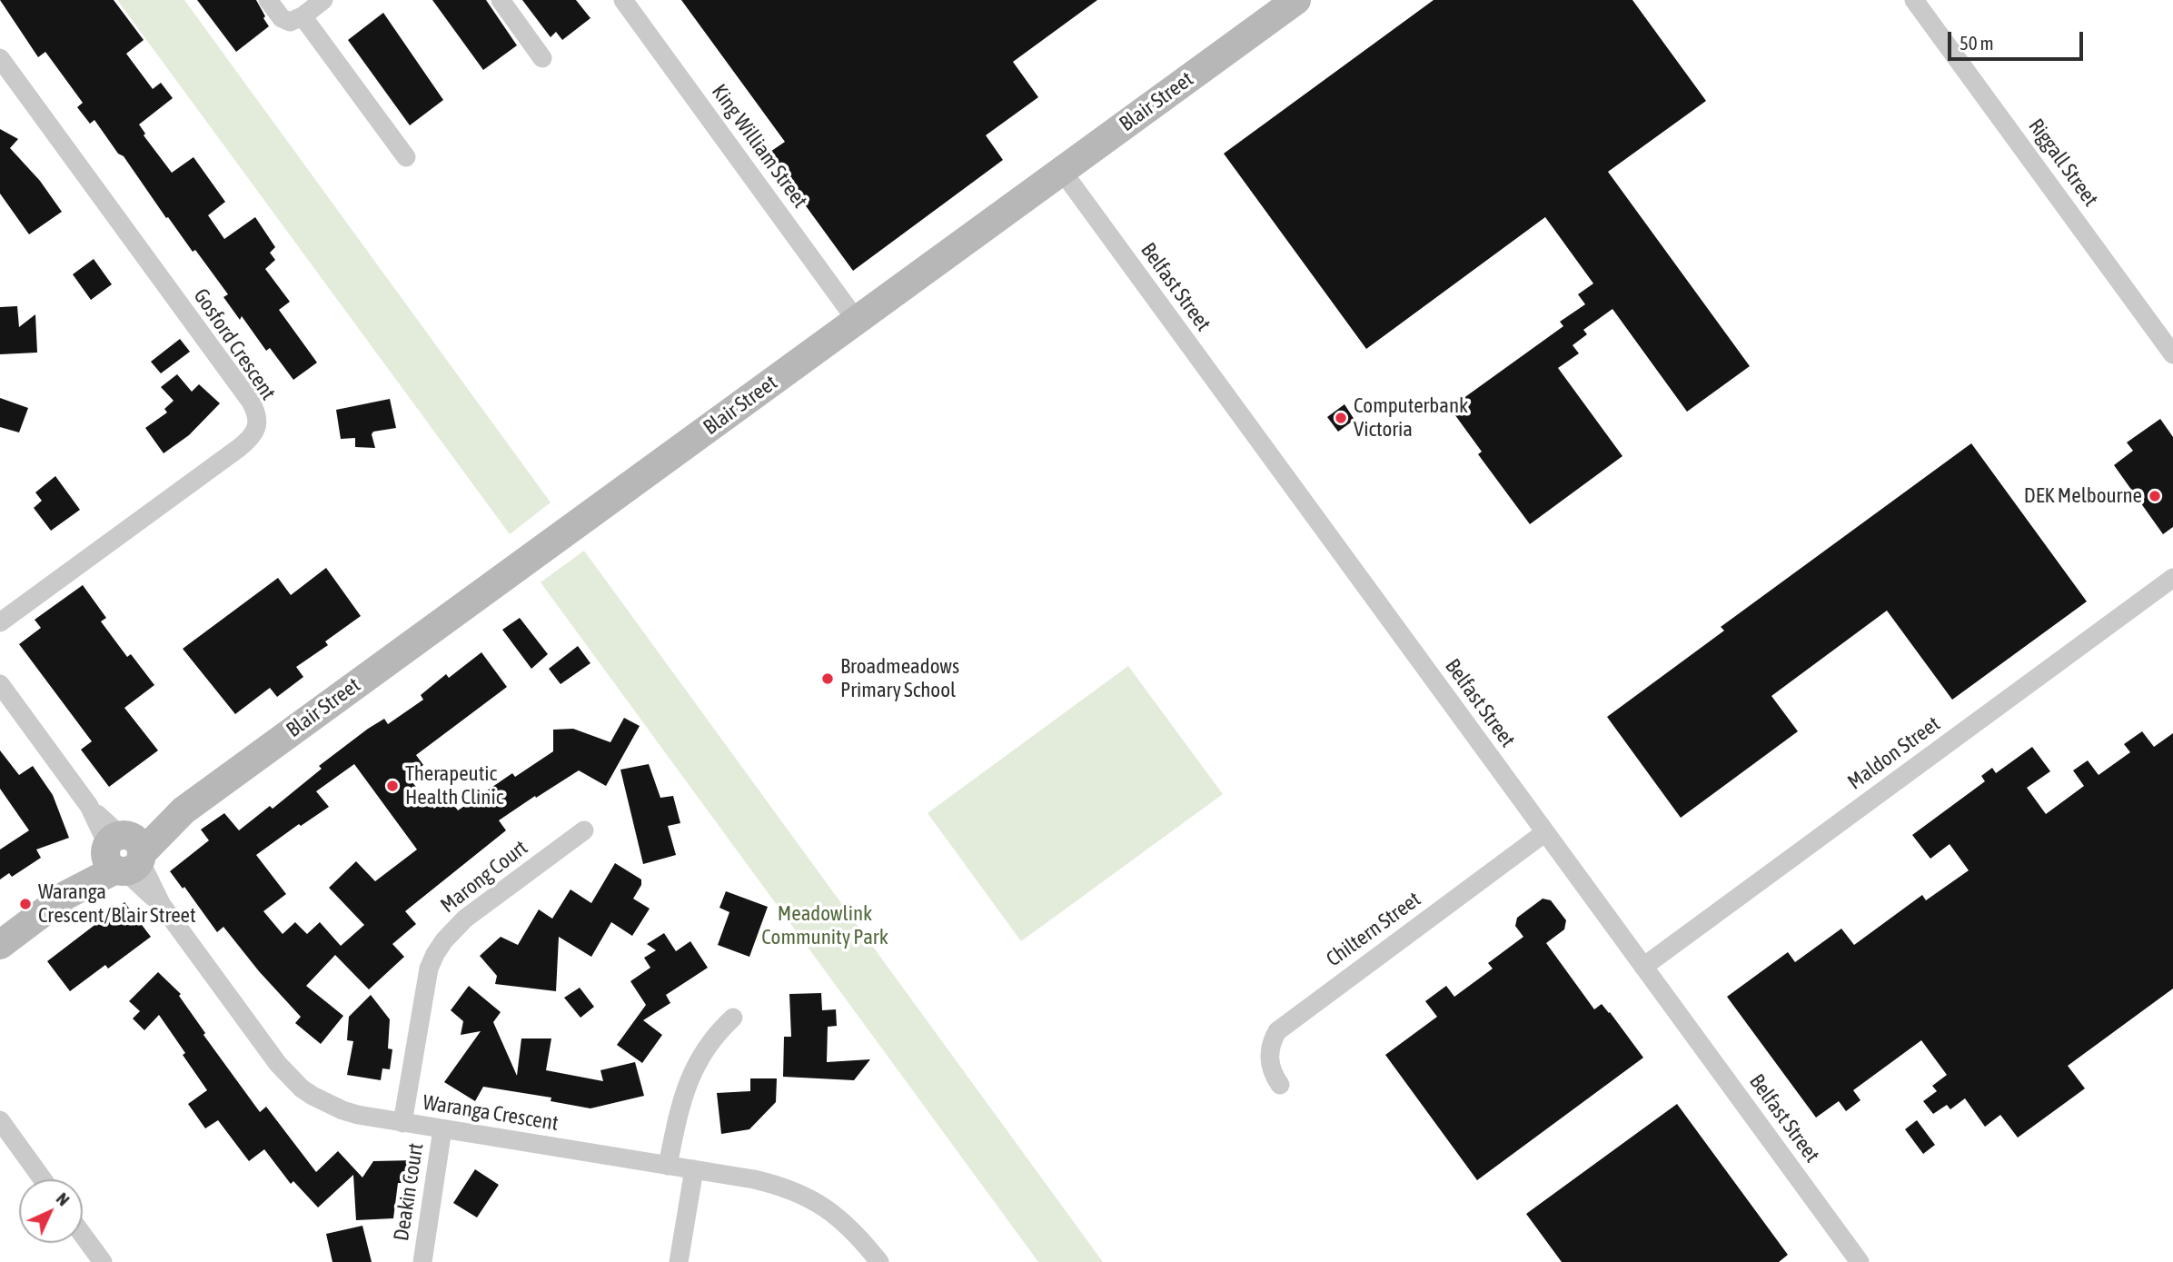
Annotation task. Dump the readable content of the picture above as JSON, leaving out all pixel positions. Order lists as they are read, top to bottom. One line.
{"streets":{"street":["Blair Street","King William Street","Riggall Street","Belfast Street","Gosford Crescent","Maldon Street","Marong Court","Chiltern Street","Waranga Crescent","Deakin Court"]},"crossings":[["Blair Street","King William Street"],["Blair Street","Belfast Street"],["Blair Street","Waranga Crescent"],["Belfast Street","Maldon Street"],["Belfast Street","Chiltern Street"],["Marong Court","Waranga Crescent"],["Waranga Crescent","Deakin Court"]],"parks":["Meadowlink Community Park"],"places":["Computerbank Victoria","DEK Melbourne","Broadmeadows Primary School","Therapeutic Health Clinic","Waranga Crescent/Blair Street"],"scale_bar":"50 m","north":"top right"}
